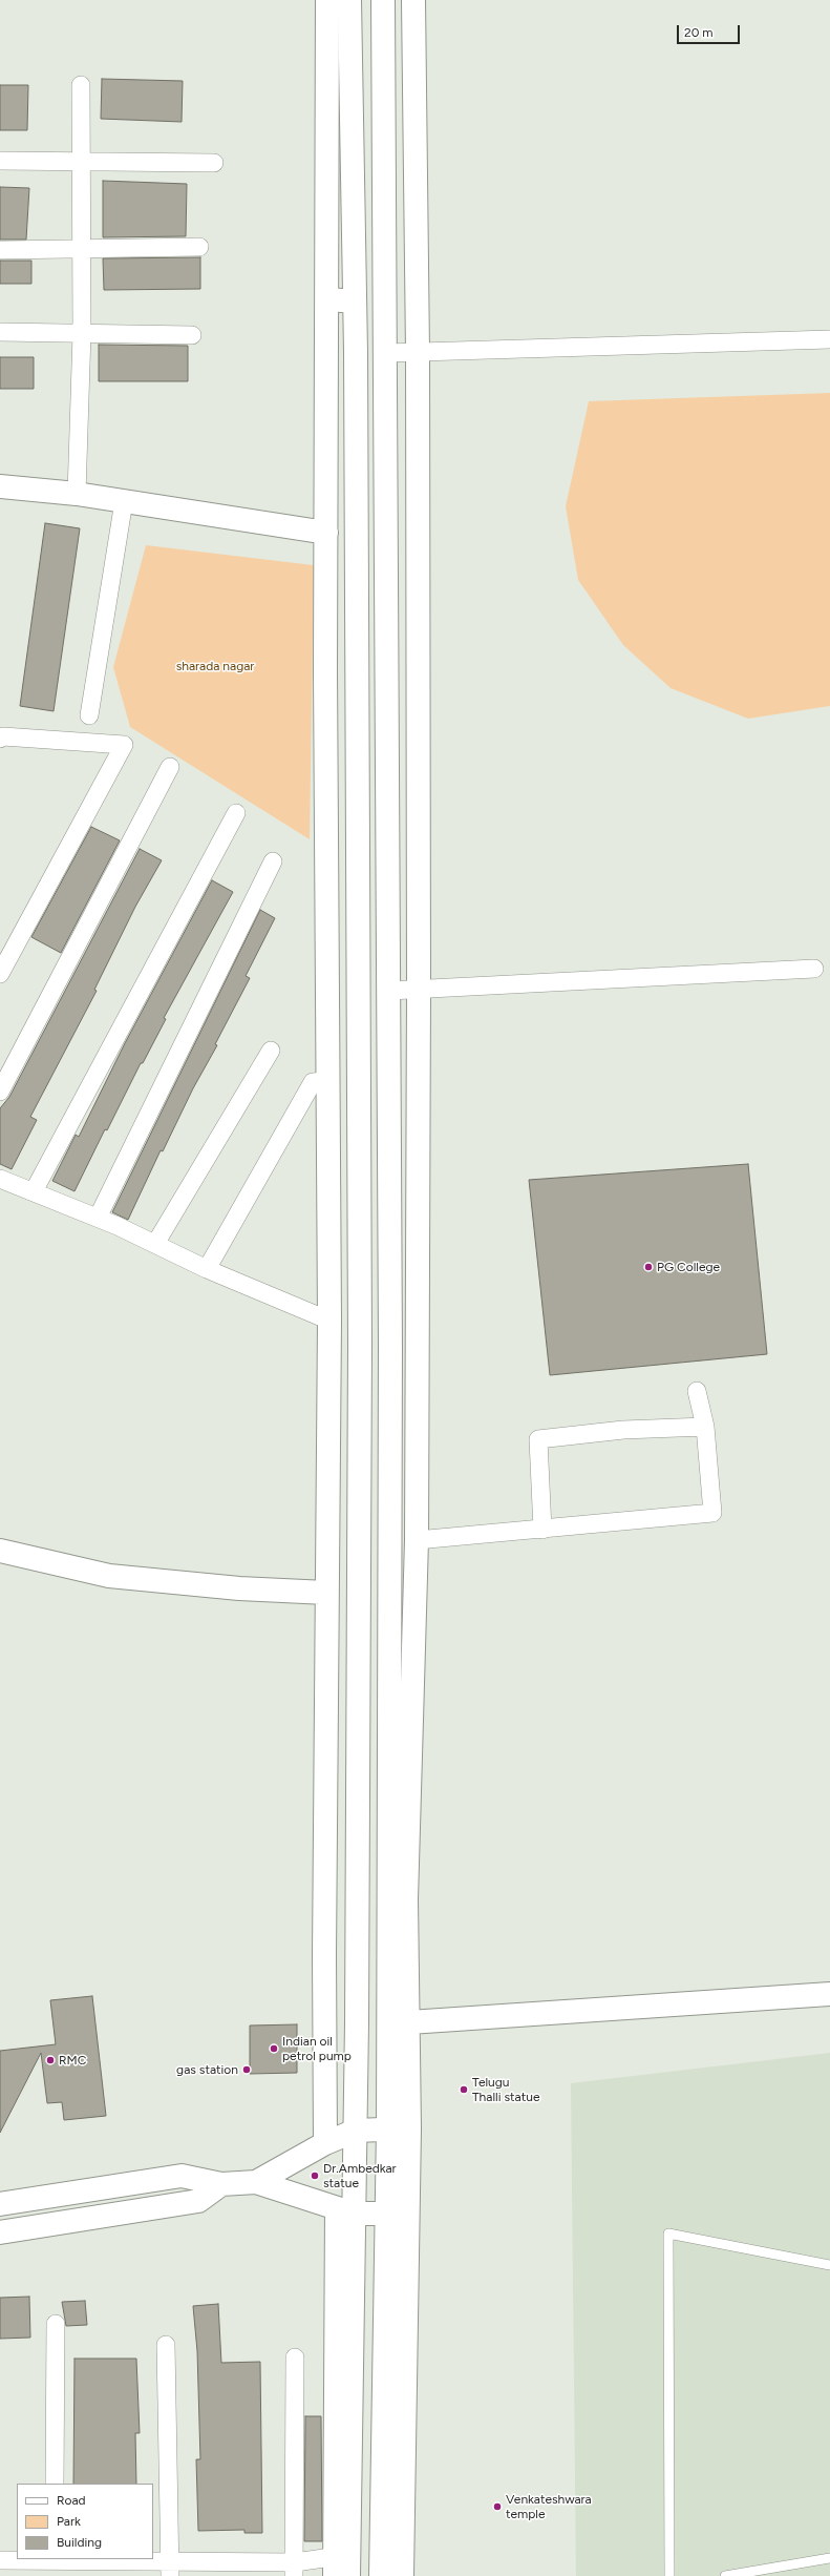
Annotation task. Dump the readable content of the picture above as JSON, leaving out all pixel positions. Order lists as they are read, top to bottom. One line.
{"parks":["sharada nagar"],"places":["PG College","Indian oil petrol pump","RMC","gas station","Telugu Thalli statue","Dr.Ambedkar statue","Venkateshwara temple"],"legend":["Road","Park","Building"],"scale_bar":"20 m"}
